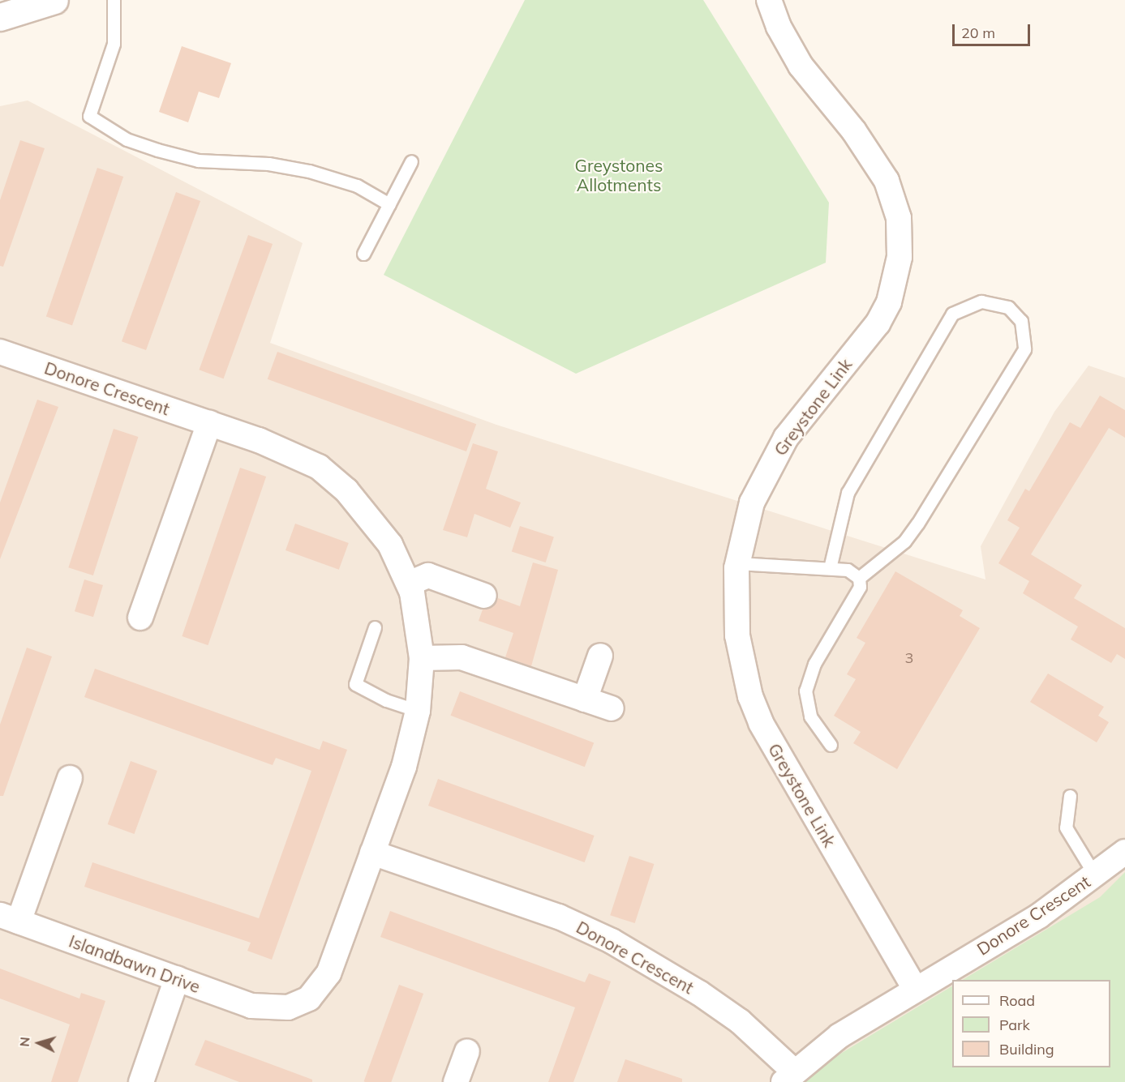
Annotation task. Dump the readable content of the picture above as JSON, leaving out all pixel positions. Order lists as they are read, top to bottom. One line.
{"streets":{"street":["Donore Crescent","Greystone Link","Islandbawn Drive"]},"crossings":[["Donore Crescent","Greystone Link"],["Donore Crescent","Islandbawn Drive"]],"parks":["Greystones Allotments"],"house_numbers":["3"],"legend":["Road","Park","Building"],"scale_bar":"20 m","north":"left"}
